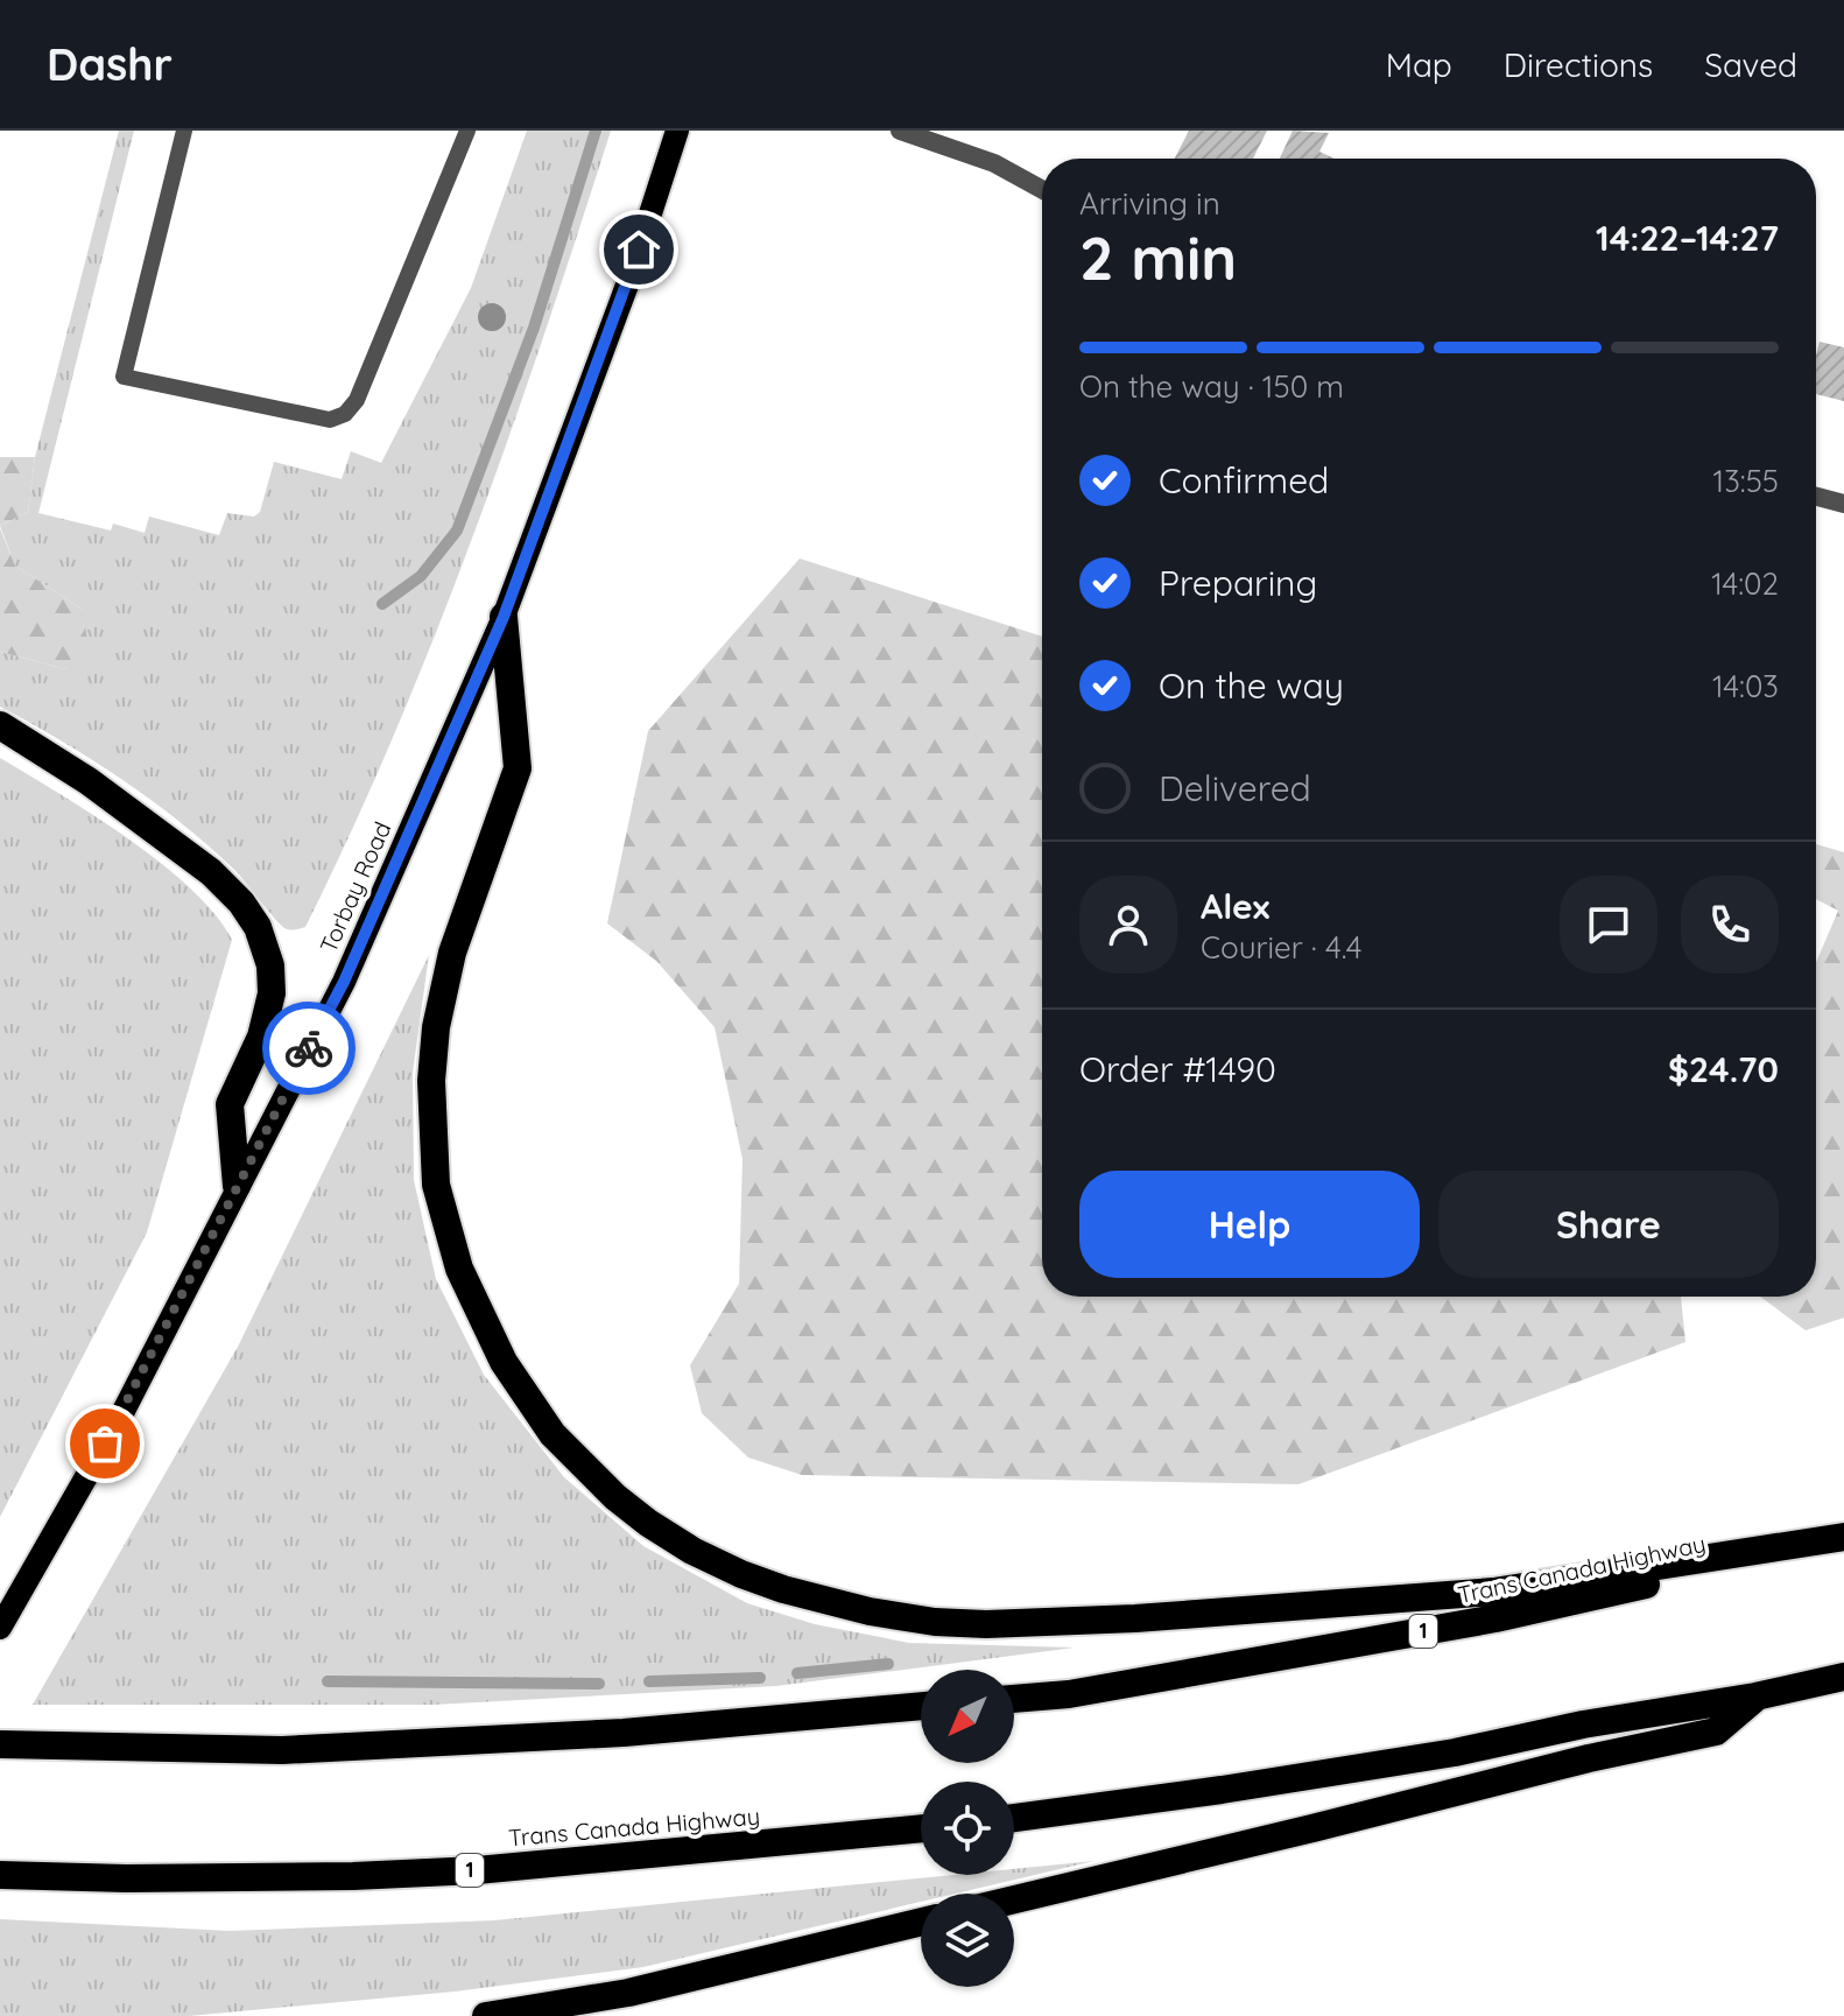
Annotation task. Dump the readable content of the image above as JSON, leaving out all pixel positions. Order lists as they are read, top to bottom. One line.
{"streets":{"highway":["Trans Canada Highway","1"],"main road":["Torbay Road"]},"north":"bottom left","page":{"header":"Dashr","nav":["Map","Directions","Saved"],"heading":["2 min","Arriving in","14:22–14:27"],"panel":["Alex","Courier · 4.4","Order #1490","$24.70"],"bar":"On the way · 150 m","list":[["Confirmed","13:55"],["Preparing","14:02"],["On the way","14:03"],"Delivered"],"buttons":["Help","Share"]}}
